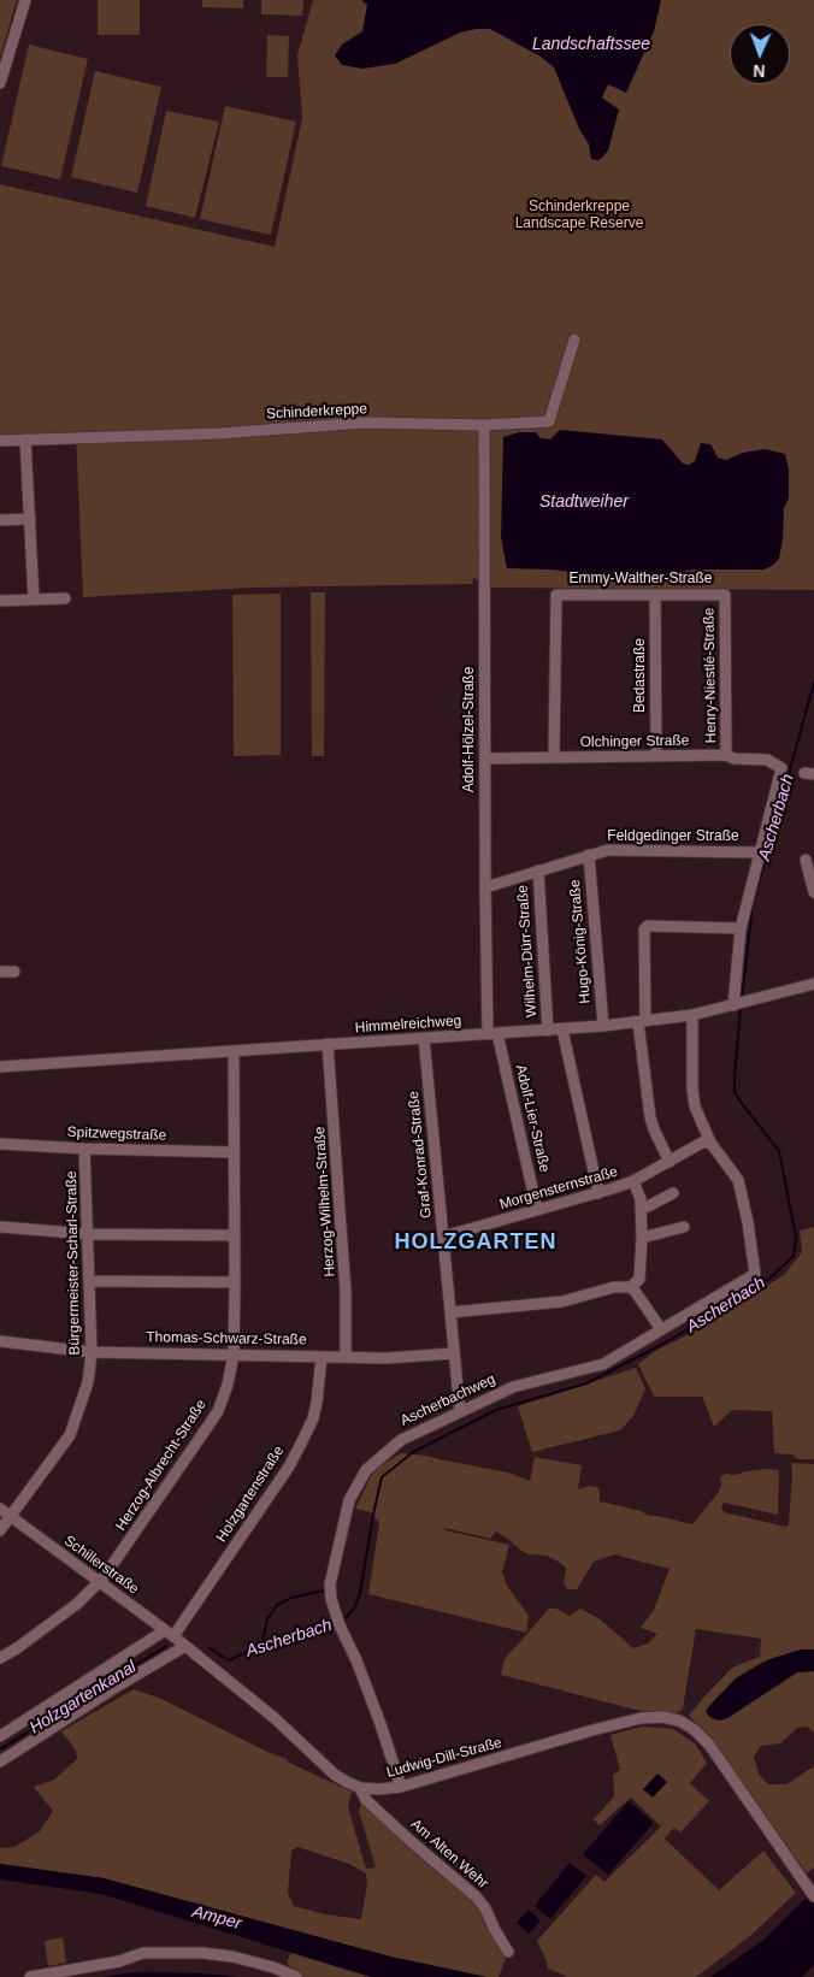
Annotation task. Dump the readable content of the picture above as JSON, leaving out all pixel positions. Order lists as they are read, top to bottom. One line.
{"streets":{"street":["Schinderkreppe","Emmy-Walther-Straße","Bedastraße","Henry-Niestlé-Straße","Adolf-Hölzel-Straße","Olchinger Straße","Feldgedinger Straße","Hugo-König-Straße","Wilhelm-Dürr-Straße","Himmelreichweg","Adolf-Lier-Straße","Spitzwegstraße","Graf-Konrad-Straße","Morgensternstraße","Herzog-Wilhelm-Straße","Bürgermeister-Scharl-Straße","Thomas-Schwarz-Straße","Ascherbachweg","Herzog-Albrecht-Straße","Holzgartenstraße","Schillerstraße","Ludwig-Dill-Straße","Am Alten Wehr"]},"crossings":[["Schinderkreppe","Adolf-Hölzel-Straße"],["Emmy-Walther-Straße","Bedastraße"],["Emmy-Walther-Straße","Henry-Niestlé-Straße"],["Emmy-Walther-Straße","Olchinger Straße"],["Bedastraße","Olchinger Straße"],["Henry-Niestlé-Straße","Olchinger Straße"],["Adolf-Hölzel-Straße","Olchinger Straße"],["Adolf-Hölzel-Straße","Feldgedinger Straße"],["Adolf-Hölzel-Straße","Himmelreichweg"],["Adolf-Hölzel-Straße","Adolf-Lier-Straße"],["Olchinger Straße","Feldgedinger Straße"],["Feldgedinger Straße","Hugo-König-Straße"],["Feldgedinger Straße","Wilhelm-Dürr-Straße"],["Hugo-König-Straße","Himmelreichweg"],["Wilhelm-Dürr-Straße","Himmelreichweg"],["Himmelreichweg","Adolf-Lier-Straße"],["Himmelreichweg","Graf-Konrad-Straße"],["Himmelreichweg","Herzog-Wilhelm-Straße"],["Himmelreichweg","Herzog-Albrecht-Straße"],["Adolf-Lier-Straße","Morgensternstraße"],["Spitzwegstraße","Bürgermeister-Scharl-Straße"],["Spitzwegstraße","Herzog-Albrecht-Straße"],["Graf-Konrad-Straße","Morgensternstraße"],["Graf-Konrad-Straße","Thomas-Schwarz-Straße"],["Graf-Konrad-Straße","Ascherbachweg"],["Morgensternstraße","Ascherbachweg"],["Herzog-Wilhelm-Straße","Thomas-Schwarz-Straße"],["Bürgermeister-Scharl-Straße","Thomas-Schwarz-Straße"],["Bürgermeister-Scharl-Straße","Schillerstraße"],["Thomas-Schwarz-Straße","Herzog-Albrecht-Straße"],["Thomas-Schwarz-Straße","Holzgartenstraße"],["Ascherbachweg","Ludwig-Dill-Straße"],["Herzog-Albrecht-Straße","Schillerstraße"],["Holzgartenstraße","Schillerstraße"],["Schillerstraße","Ludwig-Dill-Straße"],["Ludwig-Dill-Straße","Am Alten Wehr"]],"districts":["HOLZGARTEN"],"water":["Landschaftssee","Stadtweiher","Ascherbach","Holzgartenkanal","Amper"],"parks":["Schinderkreppe Landscape Reserve"],"north":"bottom"}
